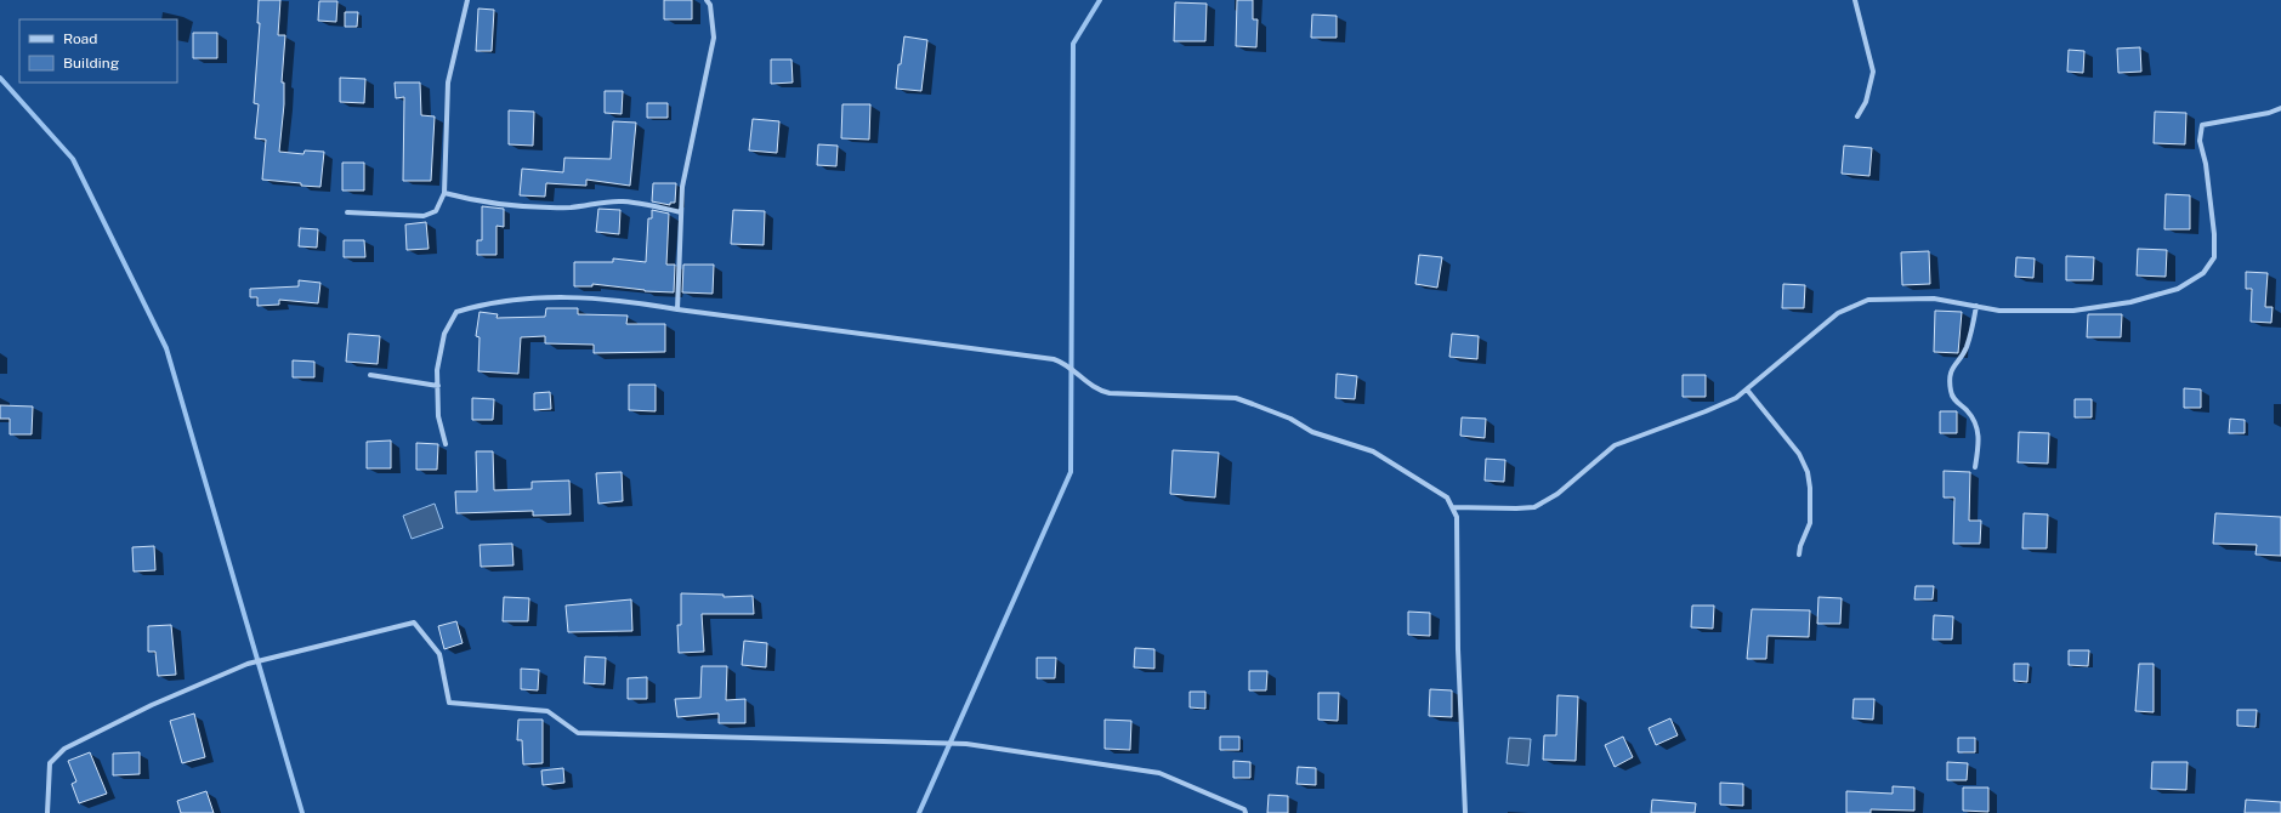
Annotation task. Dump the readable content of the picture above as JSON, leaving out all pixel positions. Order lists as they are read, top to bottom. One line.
{"legend":["Road","Building"]}
